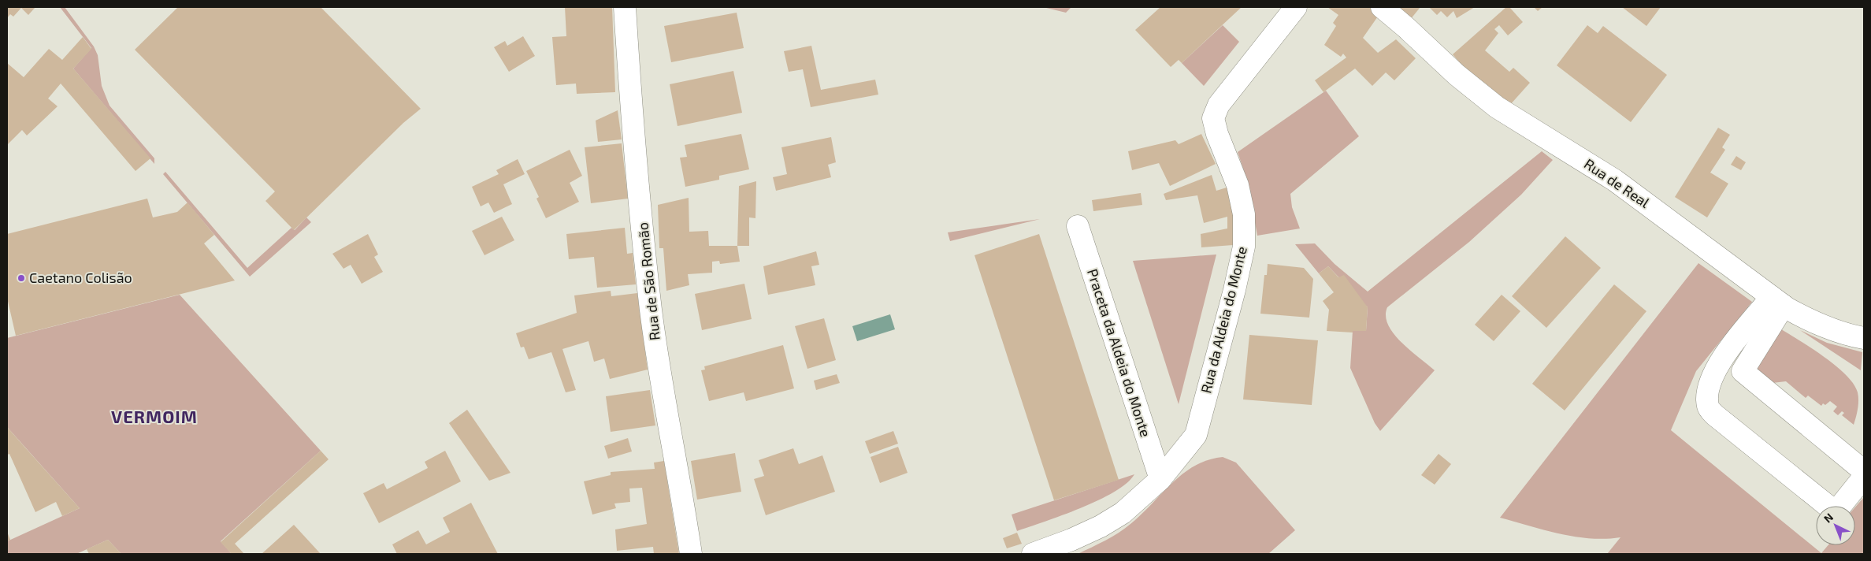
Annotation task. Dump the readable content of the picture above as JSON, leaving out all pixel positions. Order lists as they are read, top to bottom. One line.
{"streets":{"street":["Rua de Real","Rua de São Romão","Rua da Aldeia do Monte","Praceta da Aldeia do Monte"]},"crossings":[["Rua da Aldeia do Monte","Praceta da Aldeia do Monte"]],"districts":["VERMOIM"],"places":["Caetano Colisão"],"north":"top left"}
